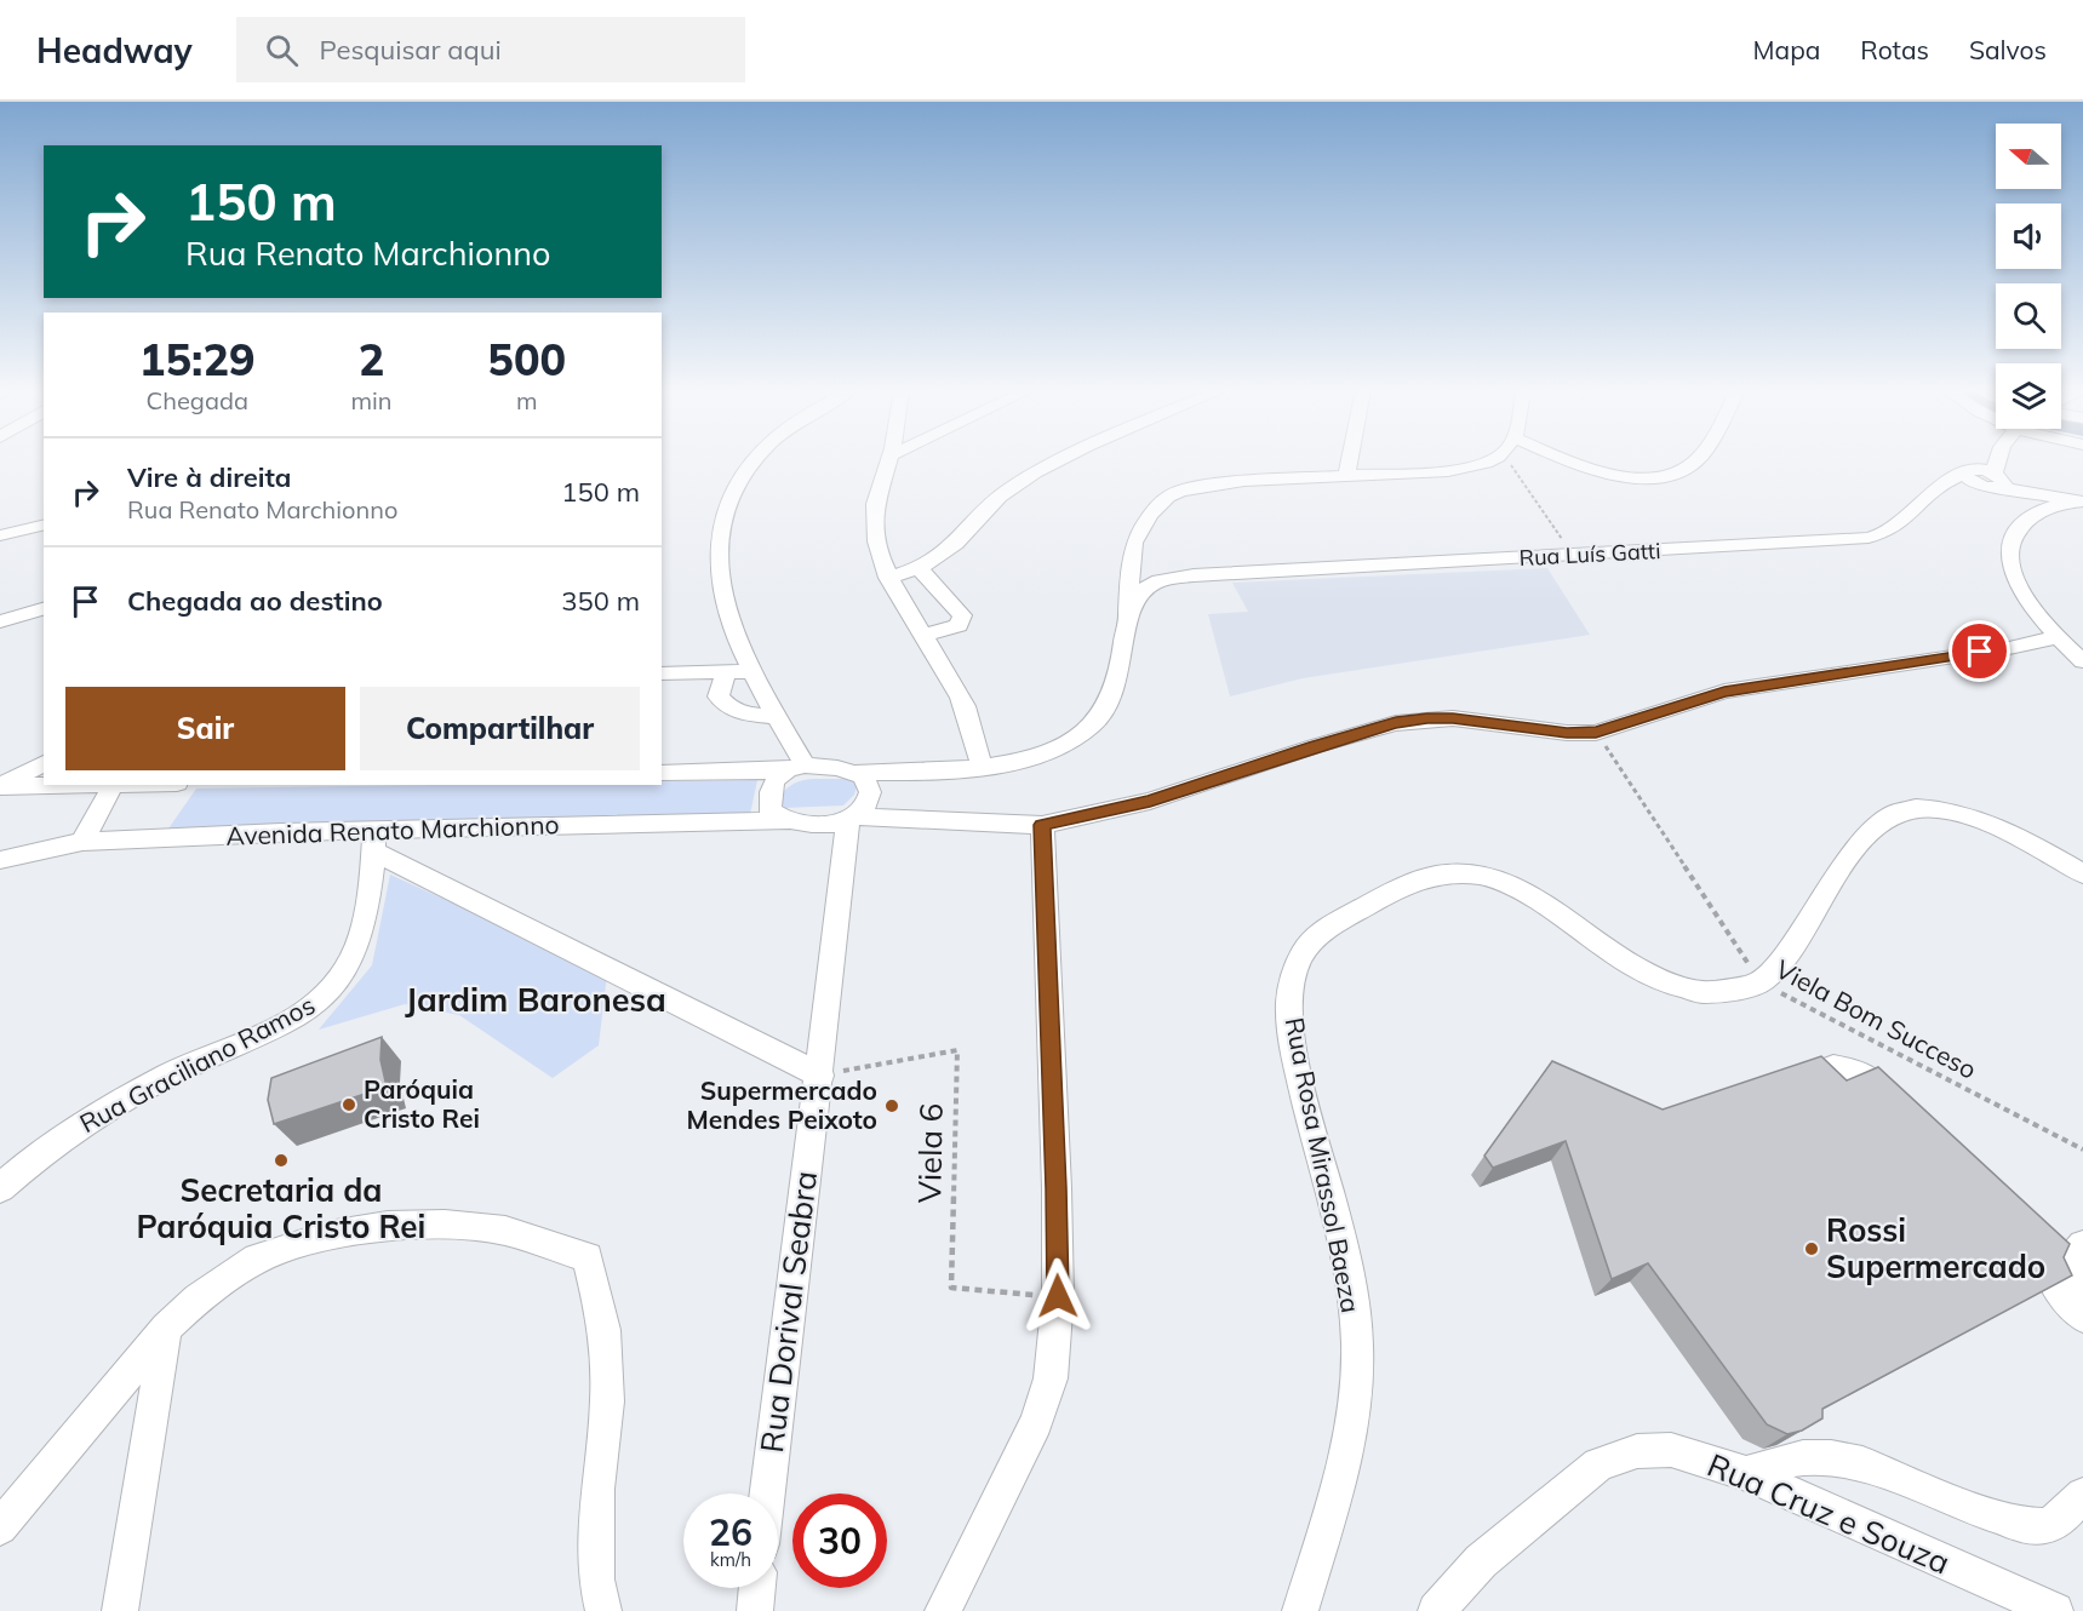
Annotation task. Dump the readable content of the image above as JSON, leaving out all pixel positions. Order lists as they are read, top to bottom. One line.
{"streets":{"street":["Rua Luís Gatti","Avenida Renato Marchionno","Rua Graciliano Ramos","Rua Rosa Mirassol Baeza","Rua Dorival Seabra","Rua Cruz e Souza"],"path":["Viela Bom Succeso","Viela 6"]},"crossings":[["Rua Luís Gatti","Rua Dorival Seabra"],["Avenida Renato Marchionno","Viela Bom Succeso"],["Avenida Renato Marchionno","Rua Graciliano Ramos"],["Avenida Renato Marchionno","Rua Dorival Seabra"],["Viela Bom Succeso","Rua Rosa Mirassol Baeza"],["Viela 6","Rua Dorival Seabra"]],"districts":["Jardim Baronesa"],"places":["Paróquia Cristo Rei","Supermercado Mendes Peixoto","Secretaria da Paróquia Cristo Rei","Rossi Supermercado"],"north":"left","page":{"header":"Headway","search":"Pesquisar aqui","nav":["Mapa","Rotas","Salvos"],"turn":["150 m","Rua Renato Marchionno"],"eta":["15:29","Chegada","2","min","500","m"],"list":[{"name":"Vire à direita","note":"Rua Renato Marchionno","value":"150 m"},{"name":"Chegada ao destino","value":"350 m"}],"buttons":["Sair","Compartilhar"],"speed":"26 km/h","limit":"30"}}
